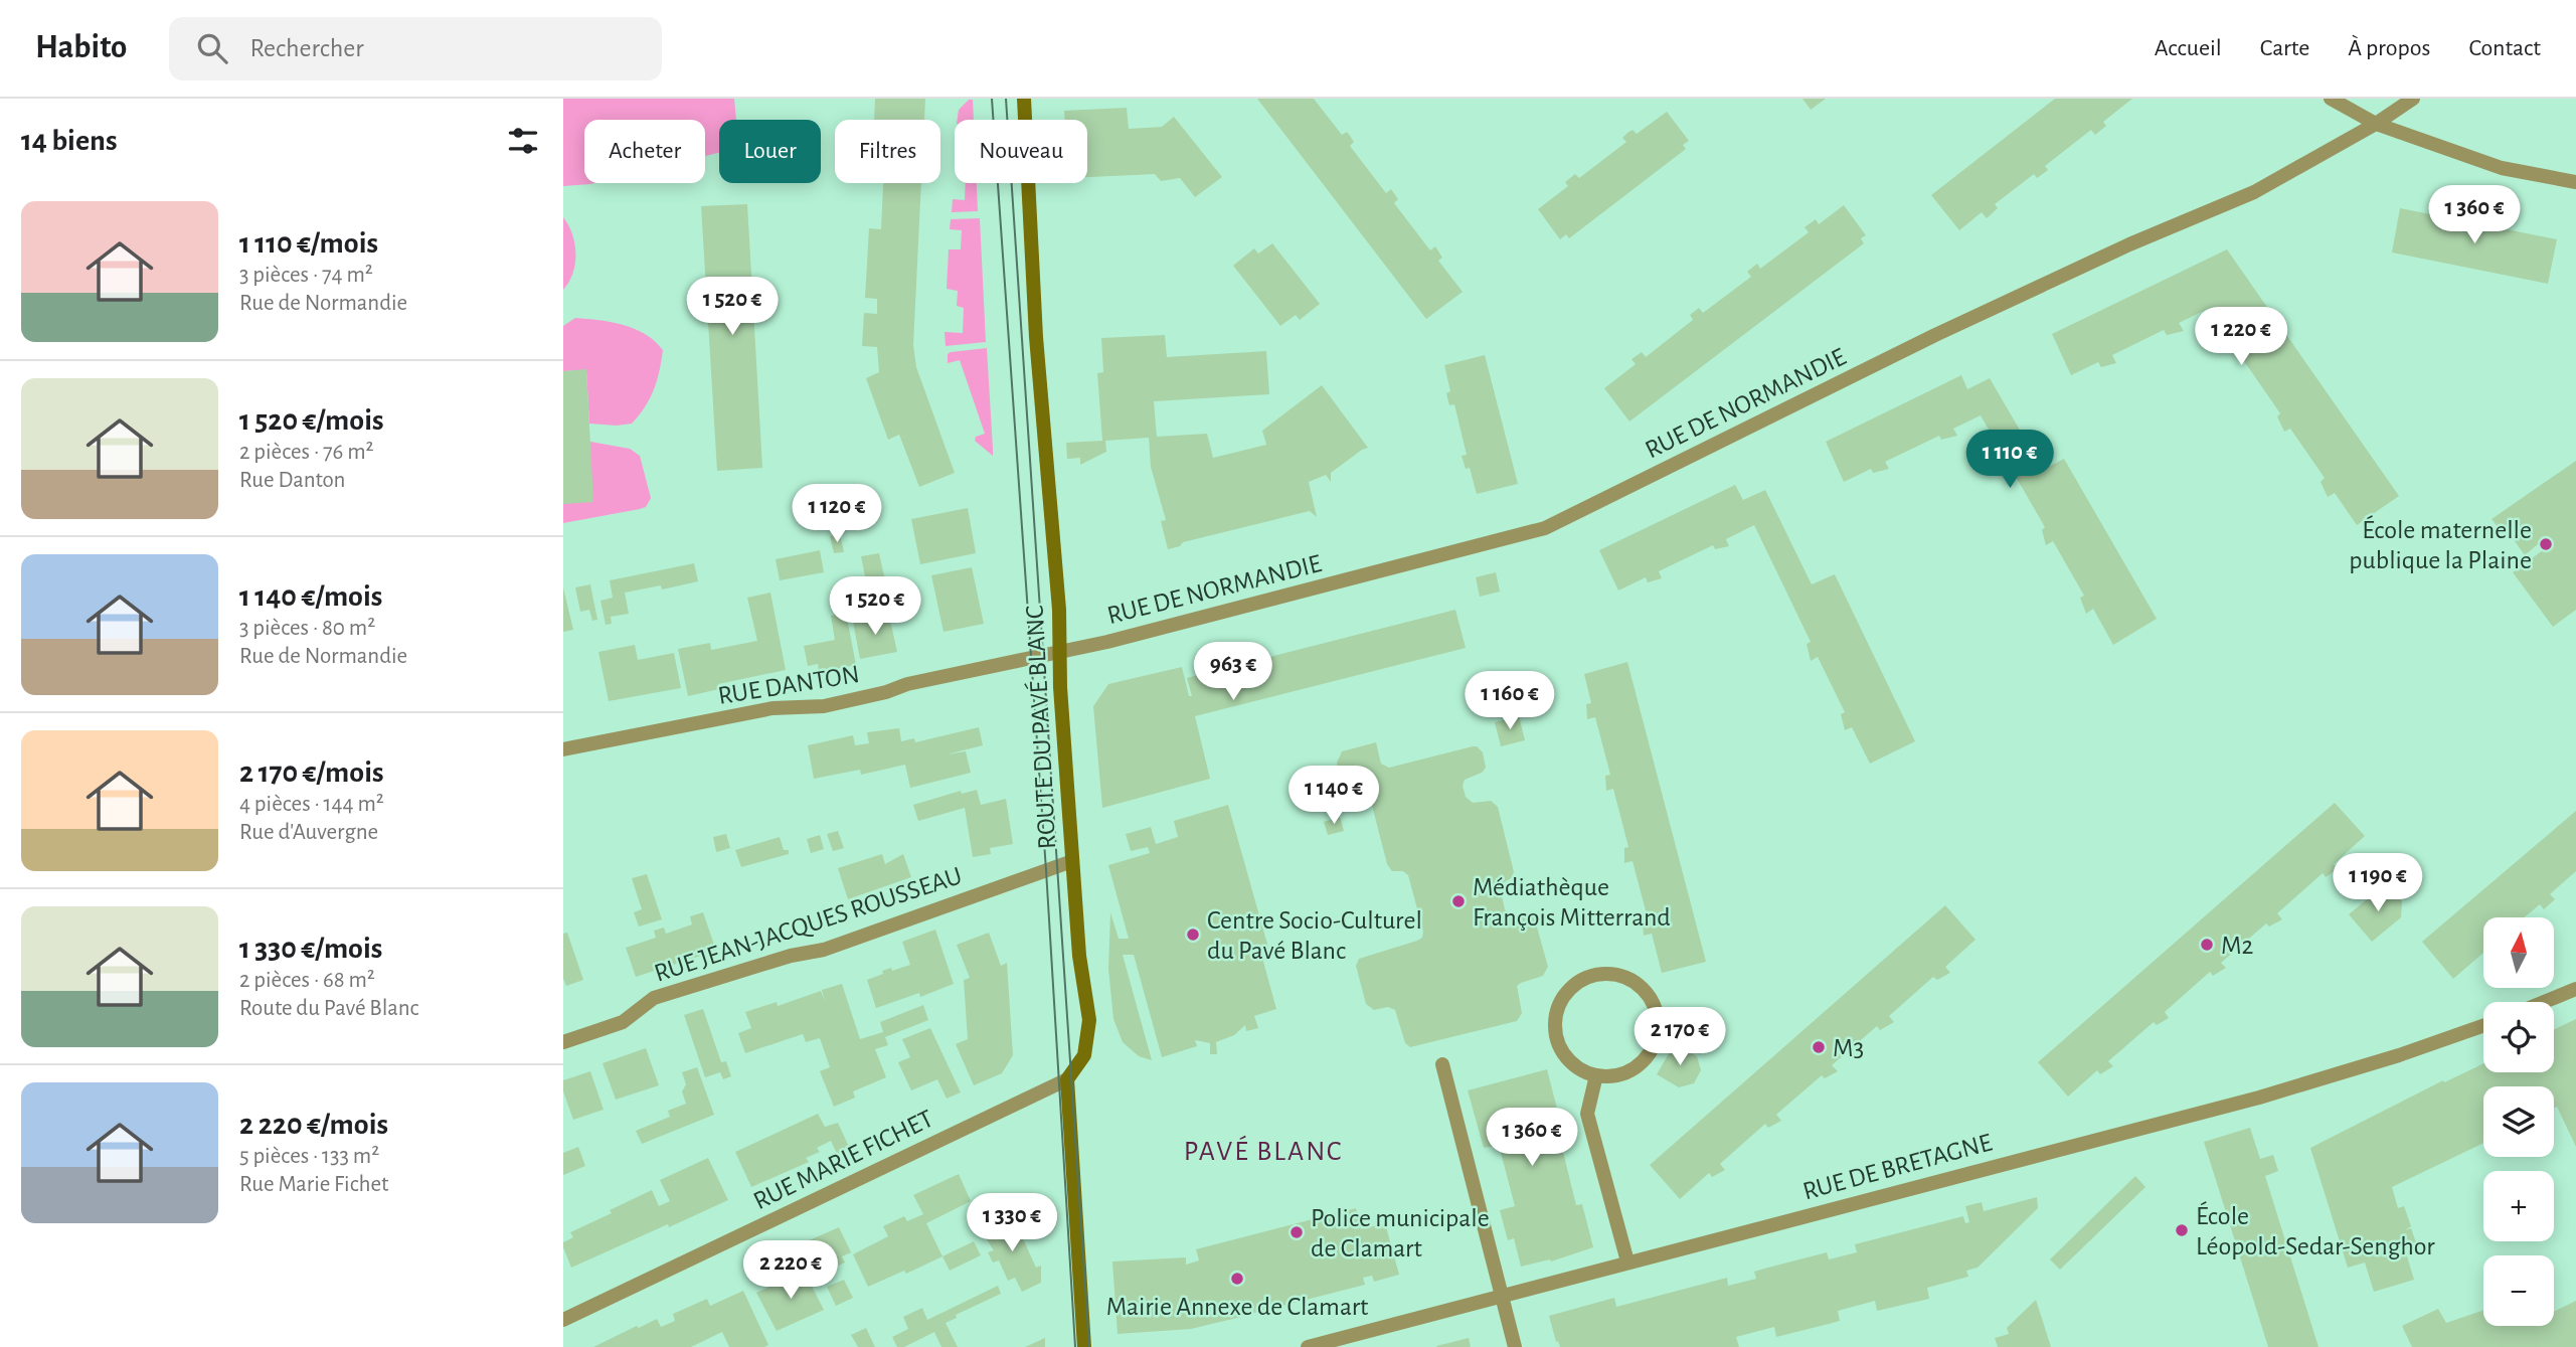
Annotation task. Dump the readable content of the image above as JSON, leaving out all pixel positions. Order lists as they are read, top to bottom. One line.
{"streets":{"main road":["ROUTE DU PAVÉ BLANC"],"street":["RUE DE NORMANDIE","RUE DANTON","RUE JEAN-JACQUES ROUSSEAU","RUE MARIE FICHET","RUE DE BRETAGNE"]},"crossings":[["RUE DE NORMANDIE","RUE DANTON"],["RUE DE NORMANDIE","ROUTE DU PAVÉ BLANC"],["RUE DANTON","ROUTE DU PAVÉ BLANC"],["ROUTE DU PAVÉ BLANC","RUE JEAN-JACQUES ROUSSEAU"],["ROUTE DU PAVÉ BLANC","RUE MARIE FICHET"]],"districts":["PAVÉ BLANC"],"places":["École maternelle publique la Plaine","Médiathèque François Mitterrand","Centre Socio-Culturel du Pavé Blanc","M2","M3","École Léopold-Sedar-Senghor","Police municipale de Clamart","Mairie Annexe de Clamart"],"north":"top","page":{"header":"Habito","search":"Rechercher","nav":["Accueil","Carte","À propos","Contact"],"heading":"14 biens","chip":["Acheter","Louer","Filtres","Nouveau"],"list":[{"name":"1 110 €/mois","note":"3 pièces · 74 m² · Rue de Normandie"},{"name":"1 520 €/mois","note":"2 pièces · 76 m² · Rue Danton"},{"name":"1 140 €/mois","note":"3 pièces · 80 m² · Rue de Normandie"},{"name":"2 170 €/mois","note":"4 pièces · 144 m² · Rue d'Auvergne"},{"name":"1 330 €/mois","note":"2 pièces · 68 m² · Route du Pavé Blanc"},{"name":"2 220 €/mois","note":"5 pièces · 133 m² · Rue Marie Fichet"}],"price":["1 360 €","1 520 €","1 220 €","1 110 €","1 120 €","1 520 €","963 €","1 160 €","1 140 €","1 190 €","2 170 €","1 360 €","1 330 €","2 220 €"],"map_buttons":["+","−"]}}
